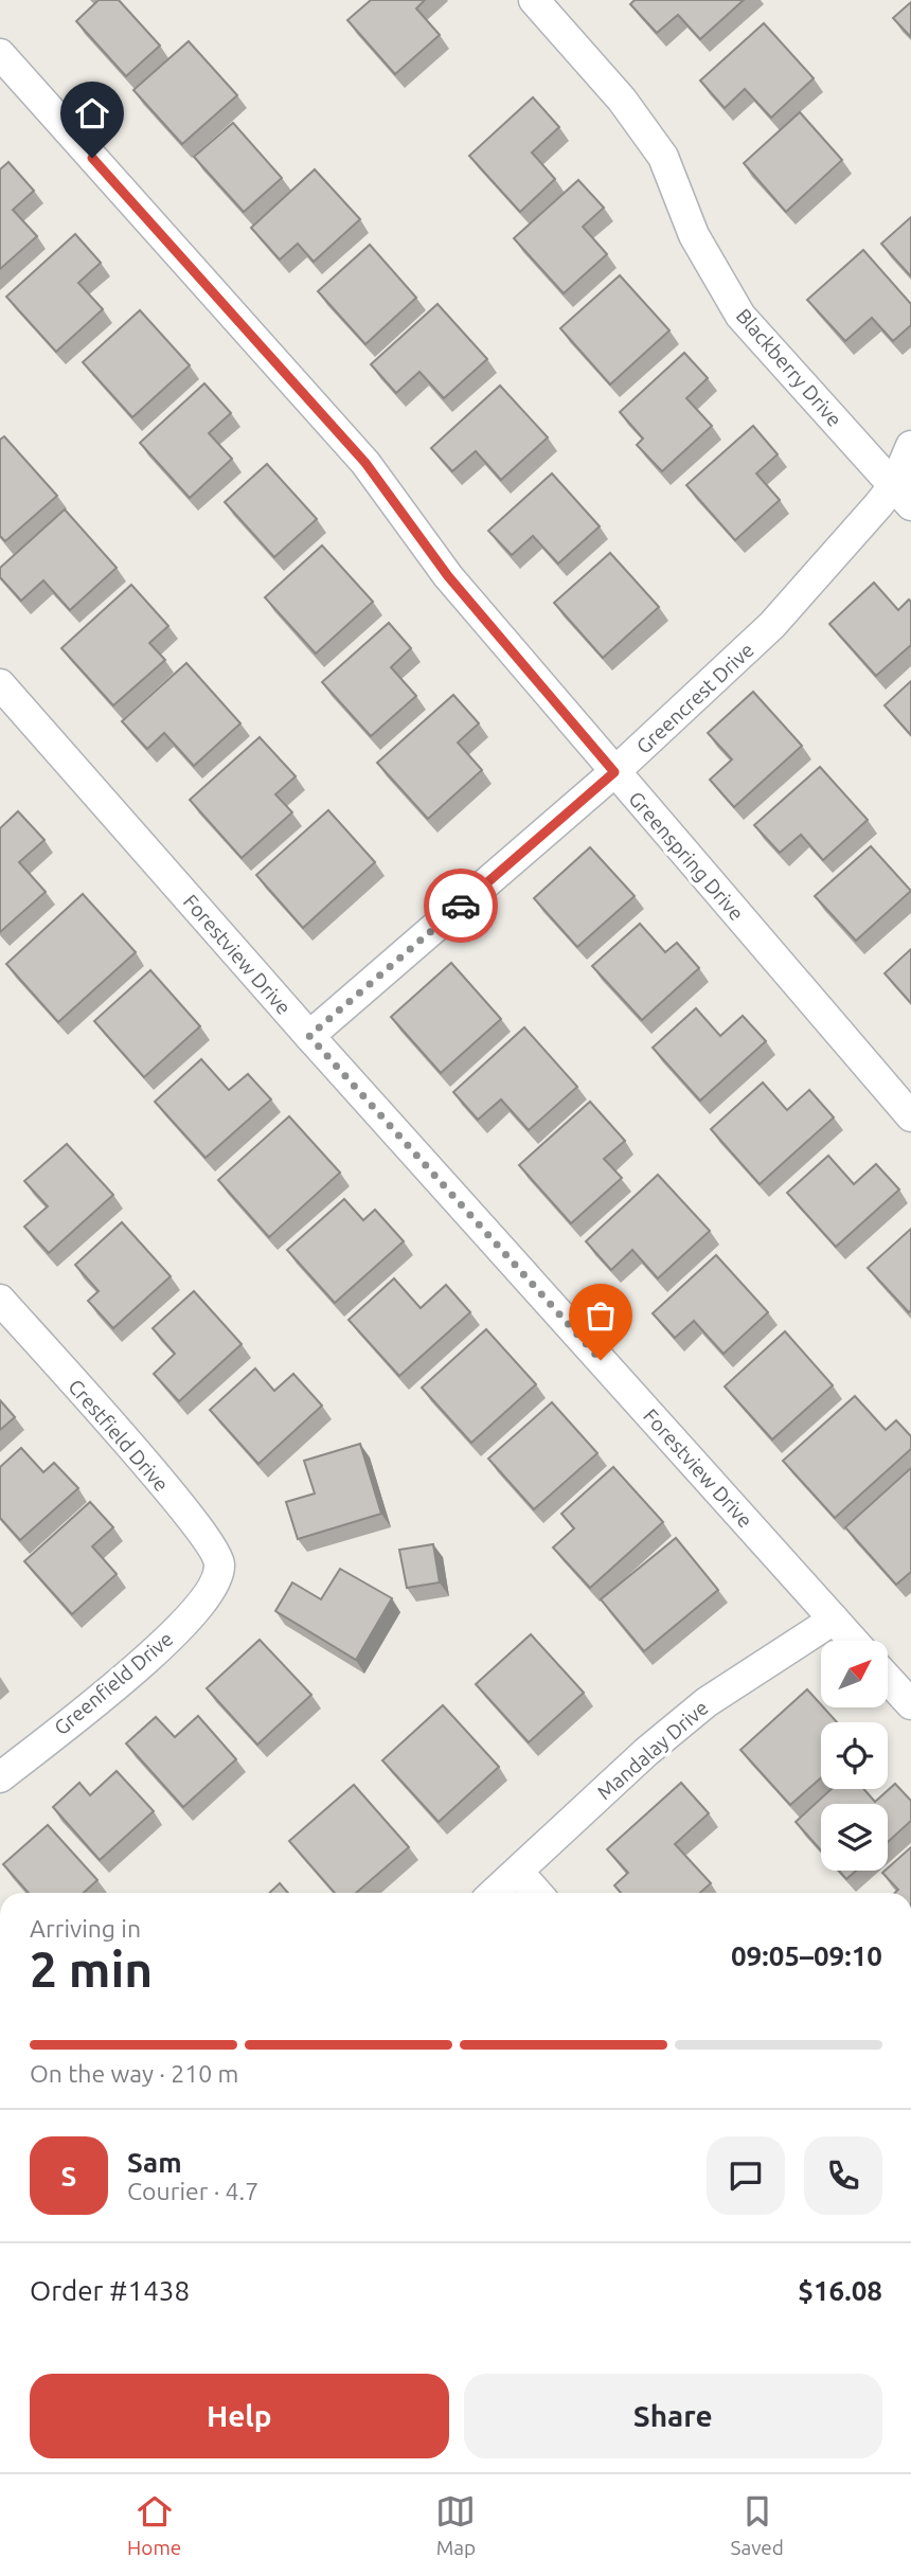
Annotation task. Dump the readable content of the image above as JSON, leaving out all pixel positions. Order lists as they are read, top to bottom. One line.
{"streets":{"street":["Blackberry Drive","Greencrest Drive","Greenspring Drive","Forestview Drive","Crestfield Drive","Greenfield Drive","Mandalay Drive"]},"crossings":[["Blackberry Drive","Greencrest Drive"],["Greencrest Drive","Greenspring Drive"],["Greencrest Drive","Forestview Drive"],["Forestview Drive","Mandalay Drive"],["Crestfield Drive","Greenfield Drive"]],"north":"top right","page":{"heading":["2 min","Arriving in","09:05–09:10"],"panel":["Sam","Courier · 4.7","Order #1438","$16.08"],"bar":"On the way · 210 m","round":"S","buttons":["Help","Share"],"tabs":["Home","Map","Saved"]}}
